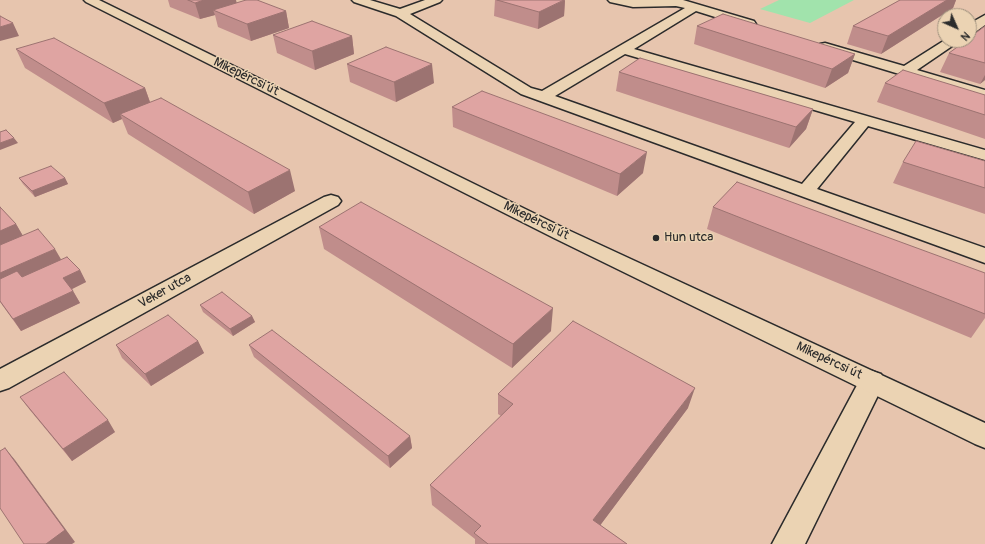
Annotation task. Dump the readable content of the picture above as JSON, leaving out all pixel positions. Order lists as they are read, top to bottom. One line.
{"streets":{"street":["Mikepércsi út","Veker utca"]},"places":["Hun utca"],"north":"bottom right"}
